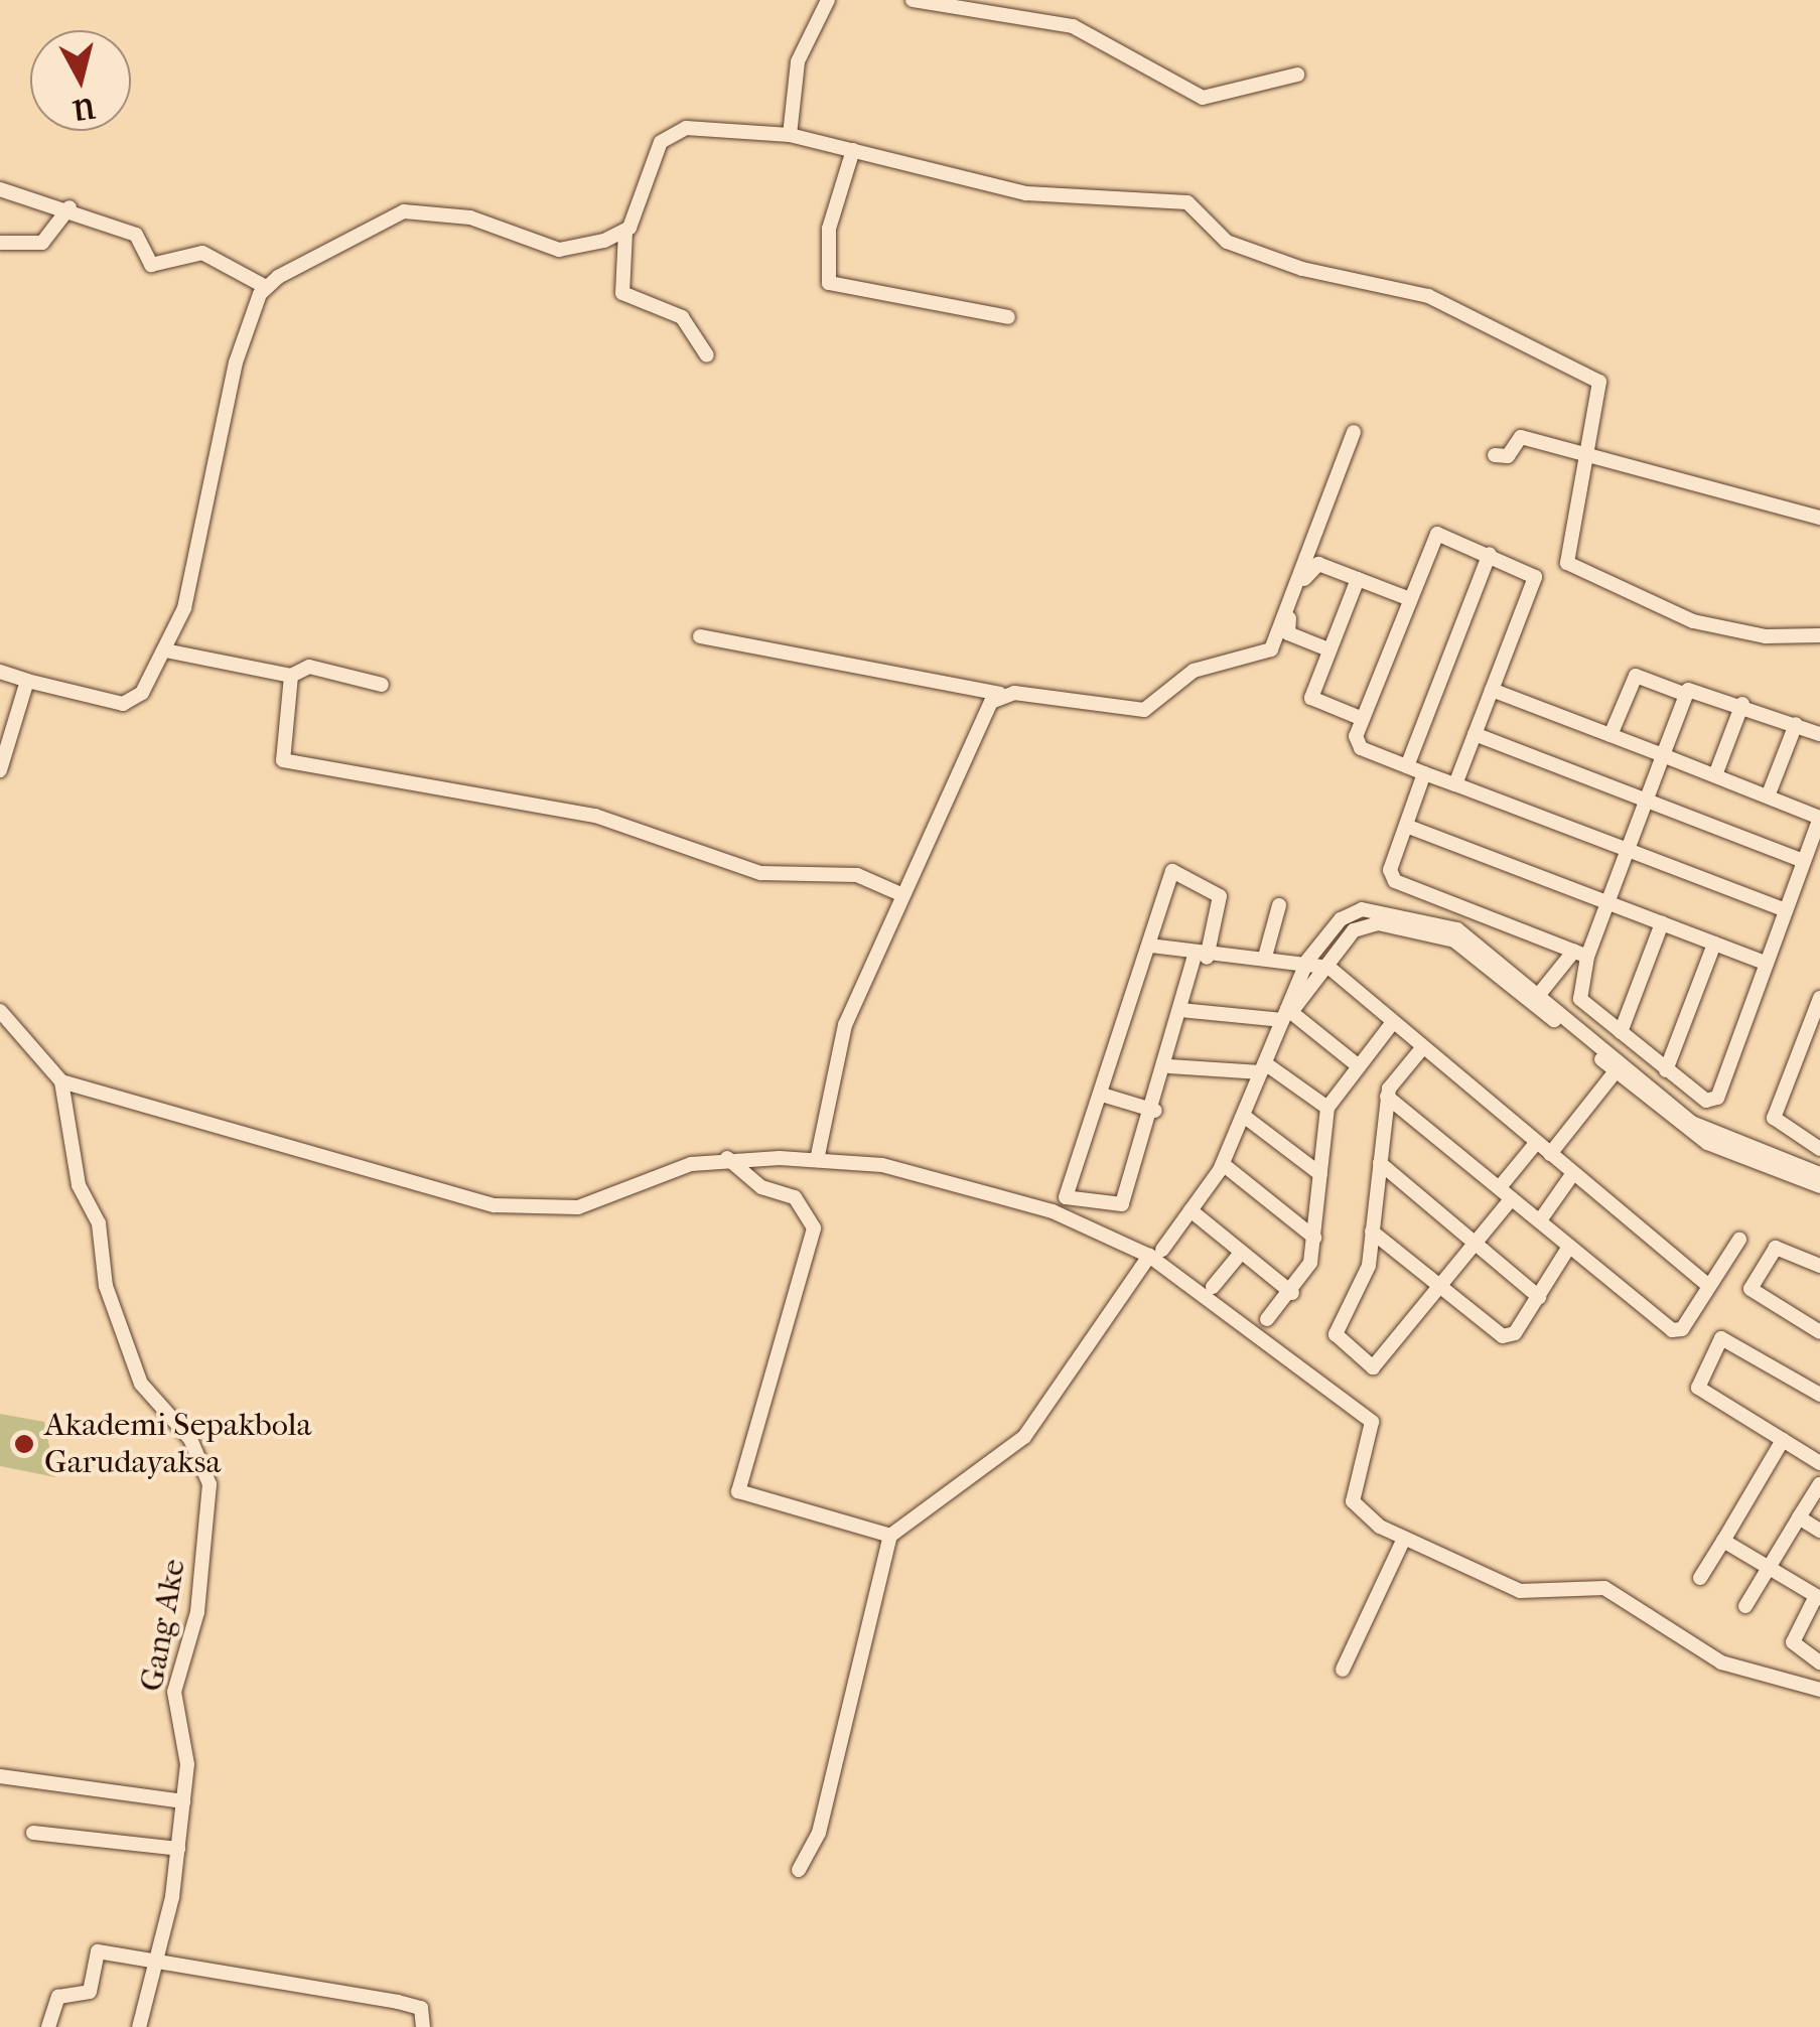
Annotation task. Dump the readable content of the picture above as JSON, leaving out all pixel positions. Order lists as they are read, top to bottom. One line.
{"streets":{"street":["Gang Ake"]},"places":["Akademi Sepakbola Garudayaksa"],"north":"bottom"}
